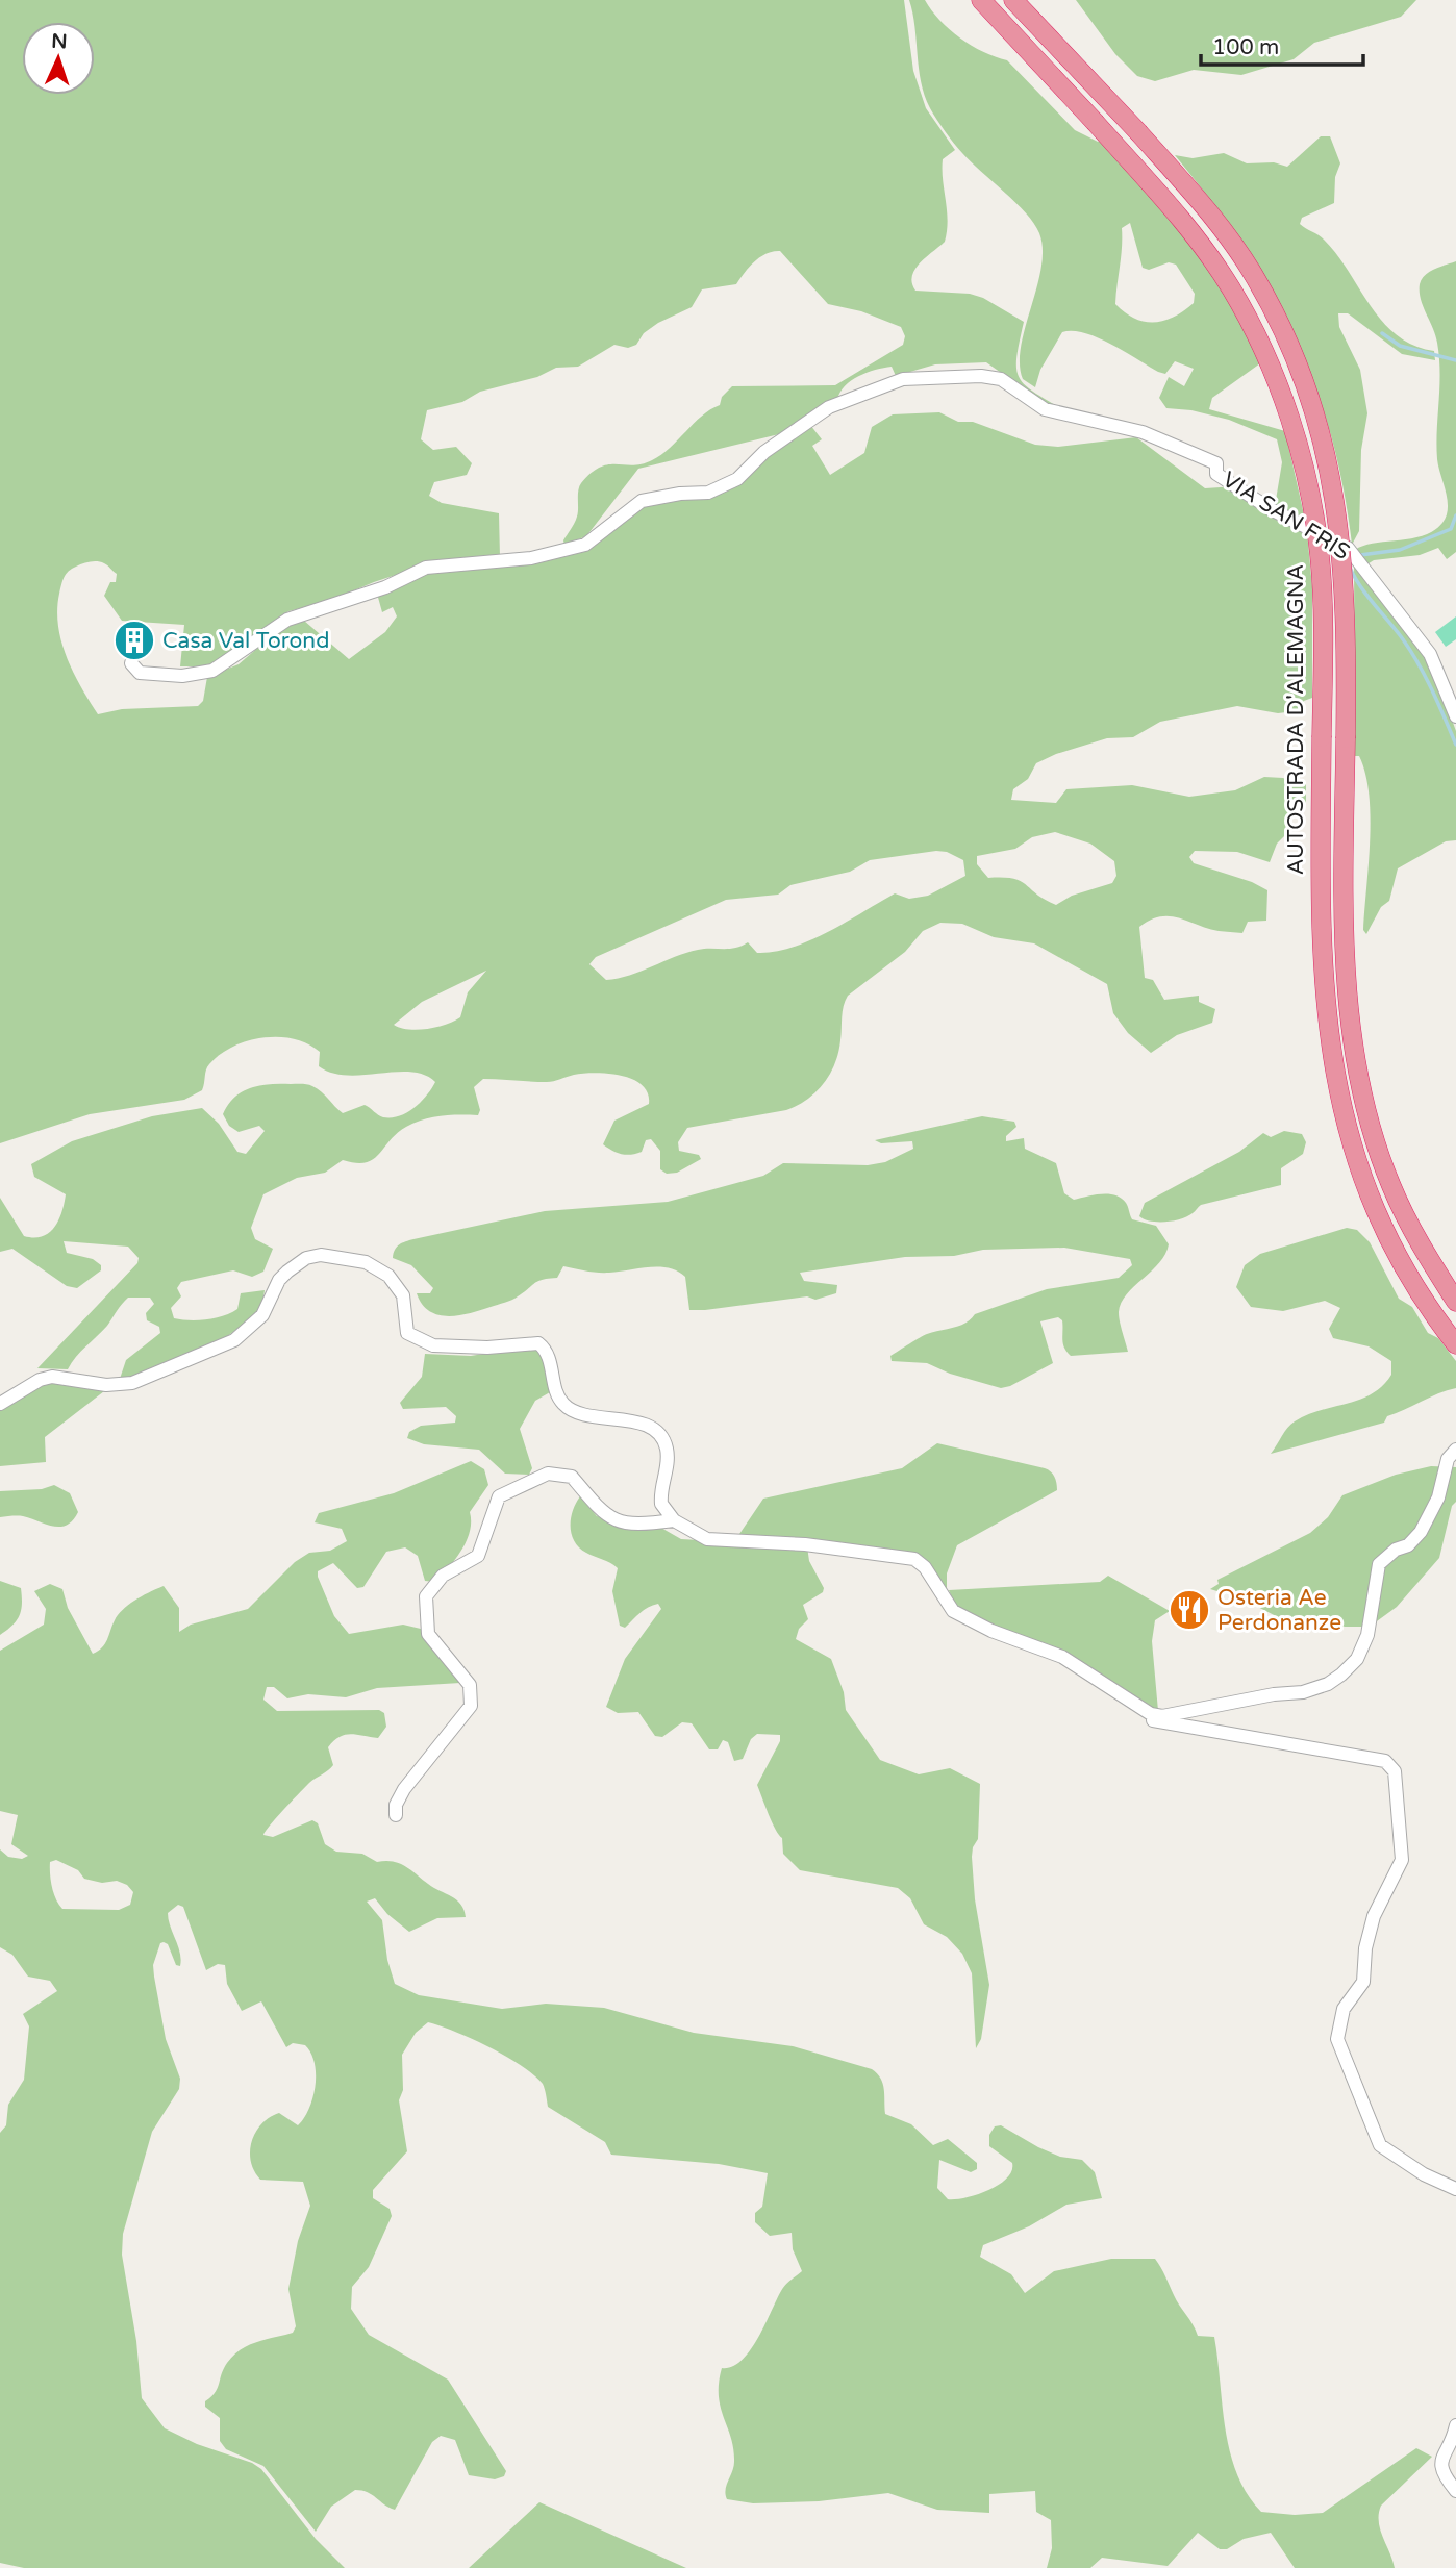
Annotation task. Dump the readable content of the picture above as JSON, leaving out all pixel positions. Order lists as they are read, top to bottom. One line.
{"streets":{"highway":["AUTOSTRADA D'ALEMAGNA"],"street":["VIA SAN FRIS"]},"places":{"building":["Casa Val Torond"],"restaurant":["Osteria Ae Perdonanze"]},"scale_bar":"100 m","north":"top"}
